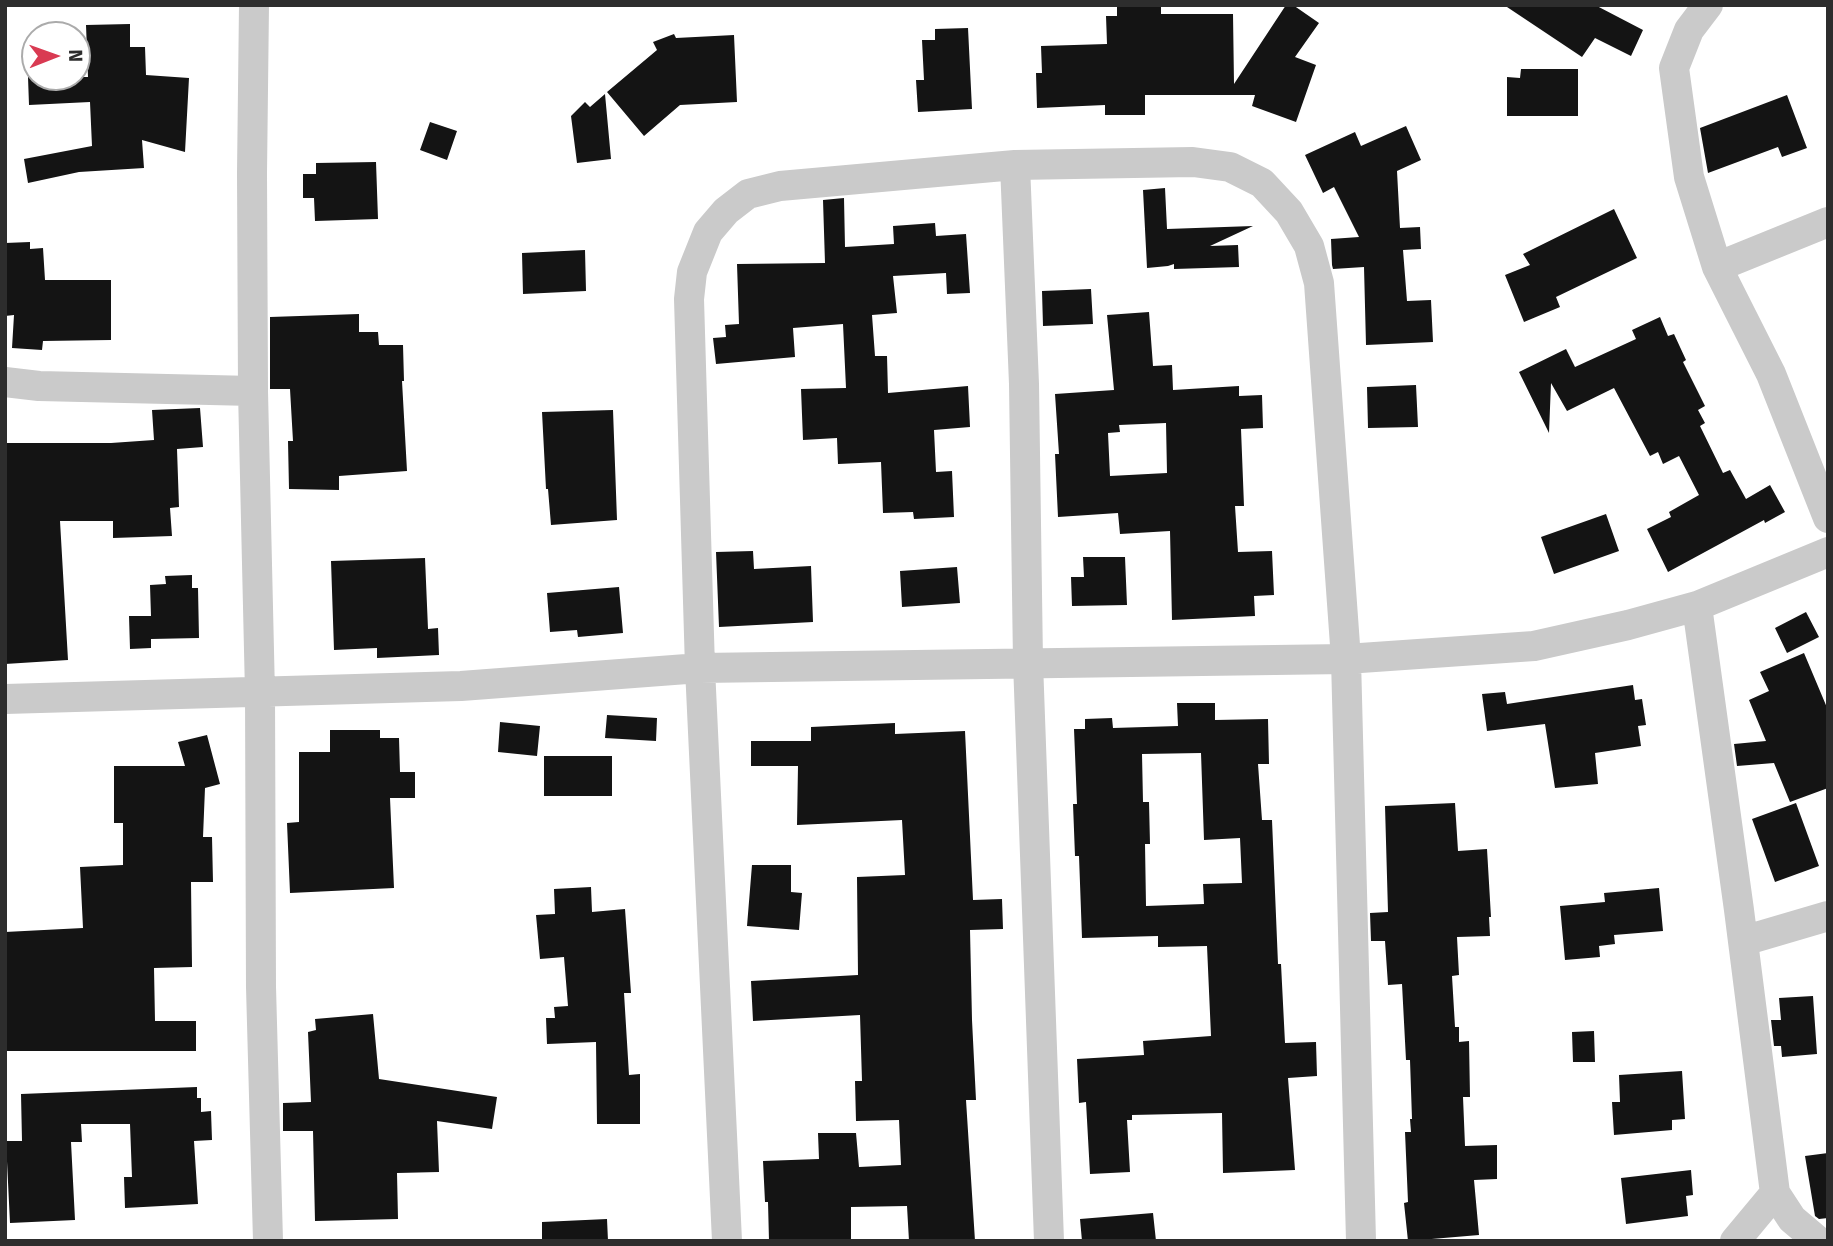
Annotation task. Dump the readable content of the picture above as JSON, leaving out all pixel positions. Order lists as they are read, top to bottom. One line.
{"north":"right"}
